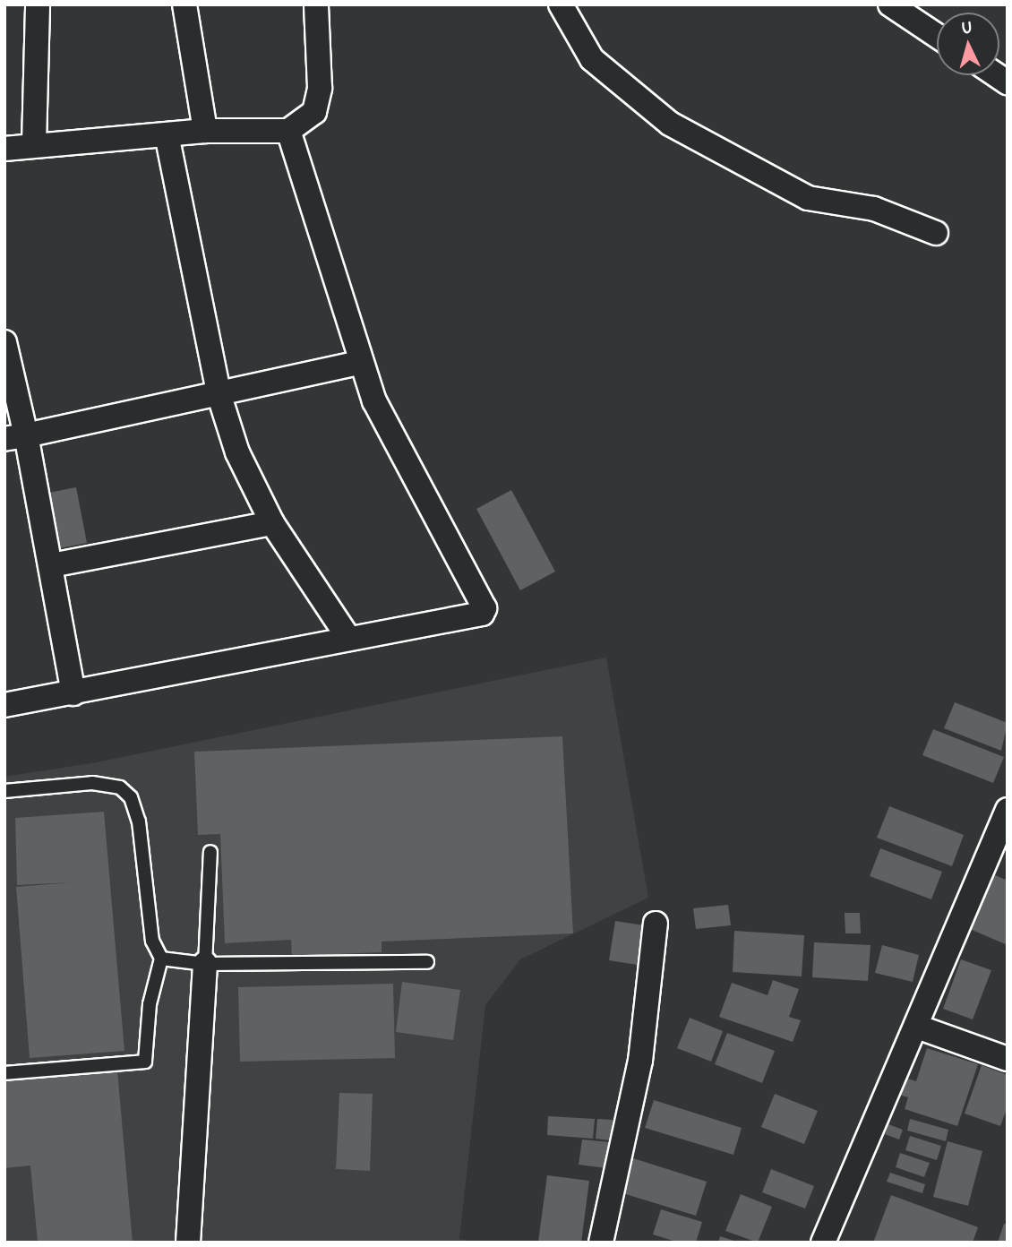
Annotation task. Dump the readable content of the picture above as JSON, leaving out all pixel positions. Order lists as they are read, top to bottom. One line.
{"north":"top"}
